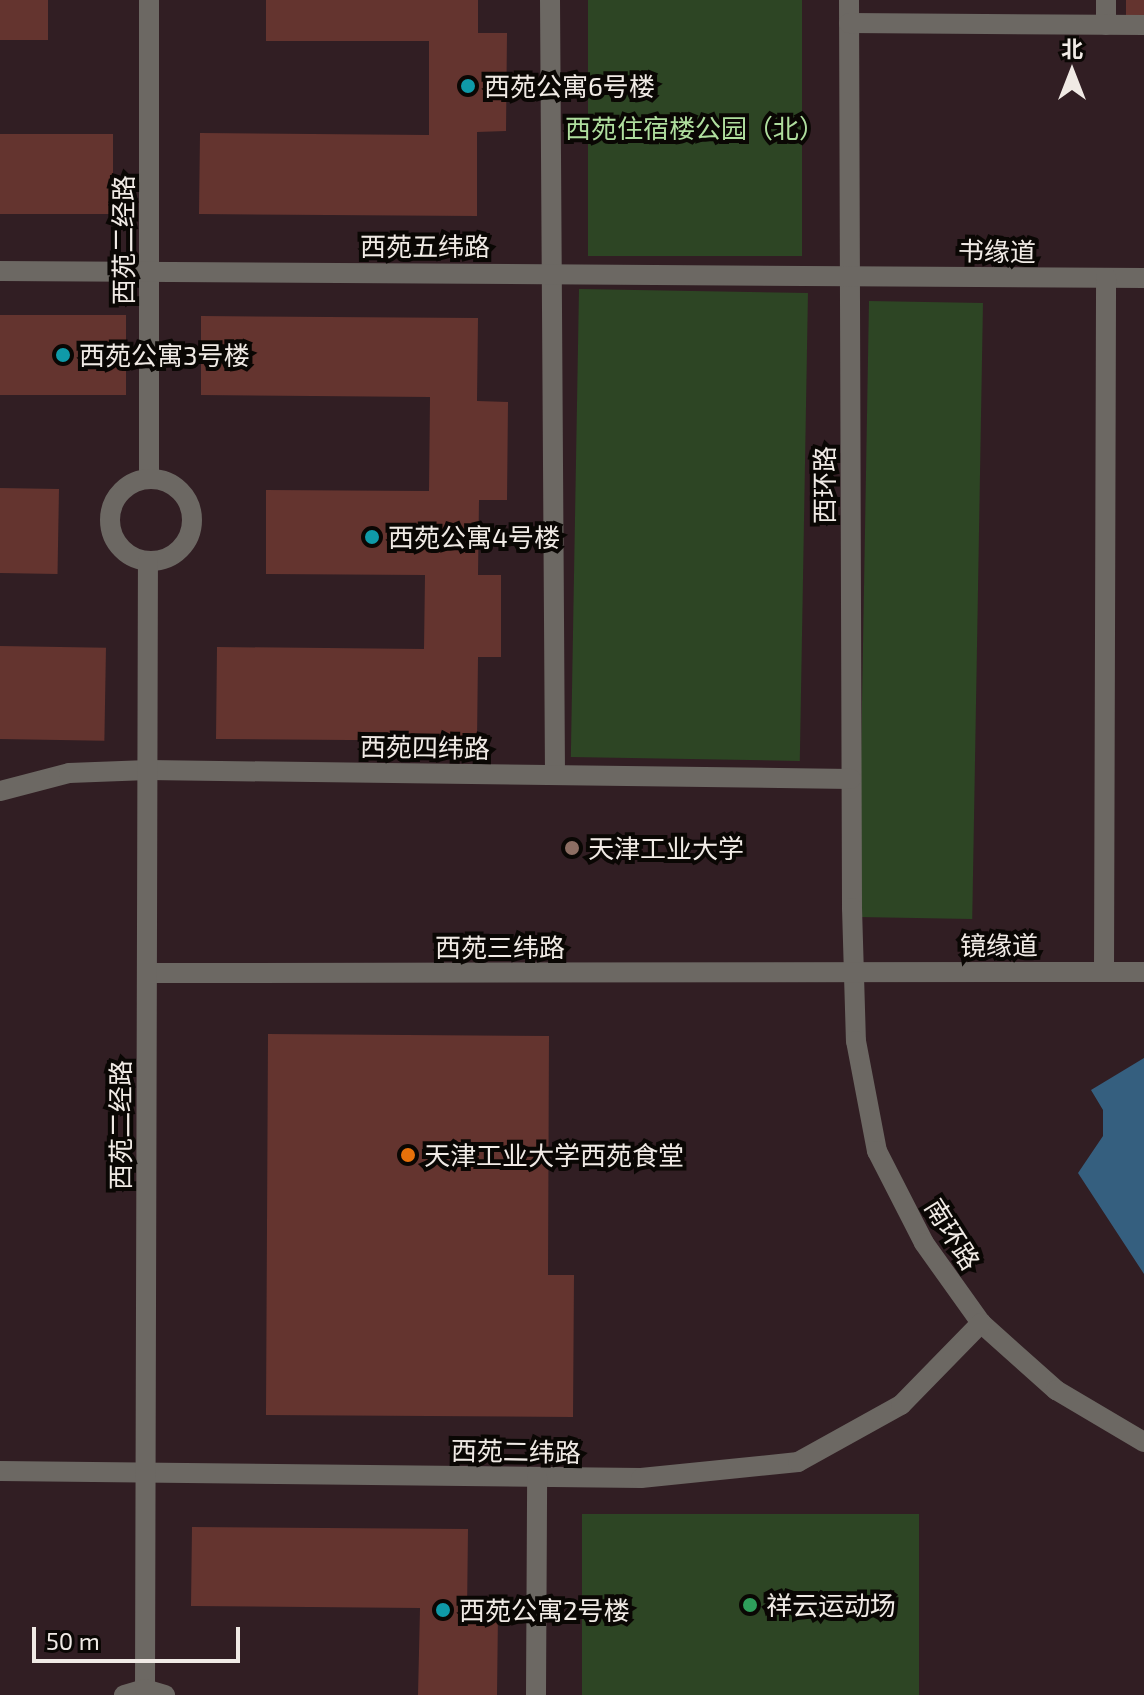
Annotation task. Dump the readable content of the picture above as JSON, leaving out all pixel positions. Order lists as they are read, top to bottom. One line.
{"streets":{"street":["西苑二经路","西苑五纬路","书缘道","西环路","西苑四纬路","镜缘道","西苑三纬路","南环路","西苑二纬路"]},"crossings":[["西苑二经路","西苑五纬路"],["西苑二经路","西苑四纬路"],["西苑二经路","西苑三纬路"],["西苑二经路","西苑二纬路"],["西苑五纬路","书缘道"],["西苑五纬路","西环路"],["书缘道","西环路"],["西环路","西苑四纬路"],["西环路","镜缘道"],["西环路","西苑三纬路"],["西环路","南环路"],["镜缘道","西苑三纬路"],["镜缘道","南环路"],["西苑三纬路","南环路"],["南环路","西苑二纬路"]],"parks":["西苑住宿楼公园（北）"],"places":["西苑公寓6号楼","西苑公寓3号楼","西苑公寓4号楼","天津工业大学","天津工业大学西苑食堂","祥云运动场","西苑公寓2号楼"],"scale_bar":"50 m","north":"top"}
